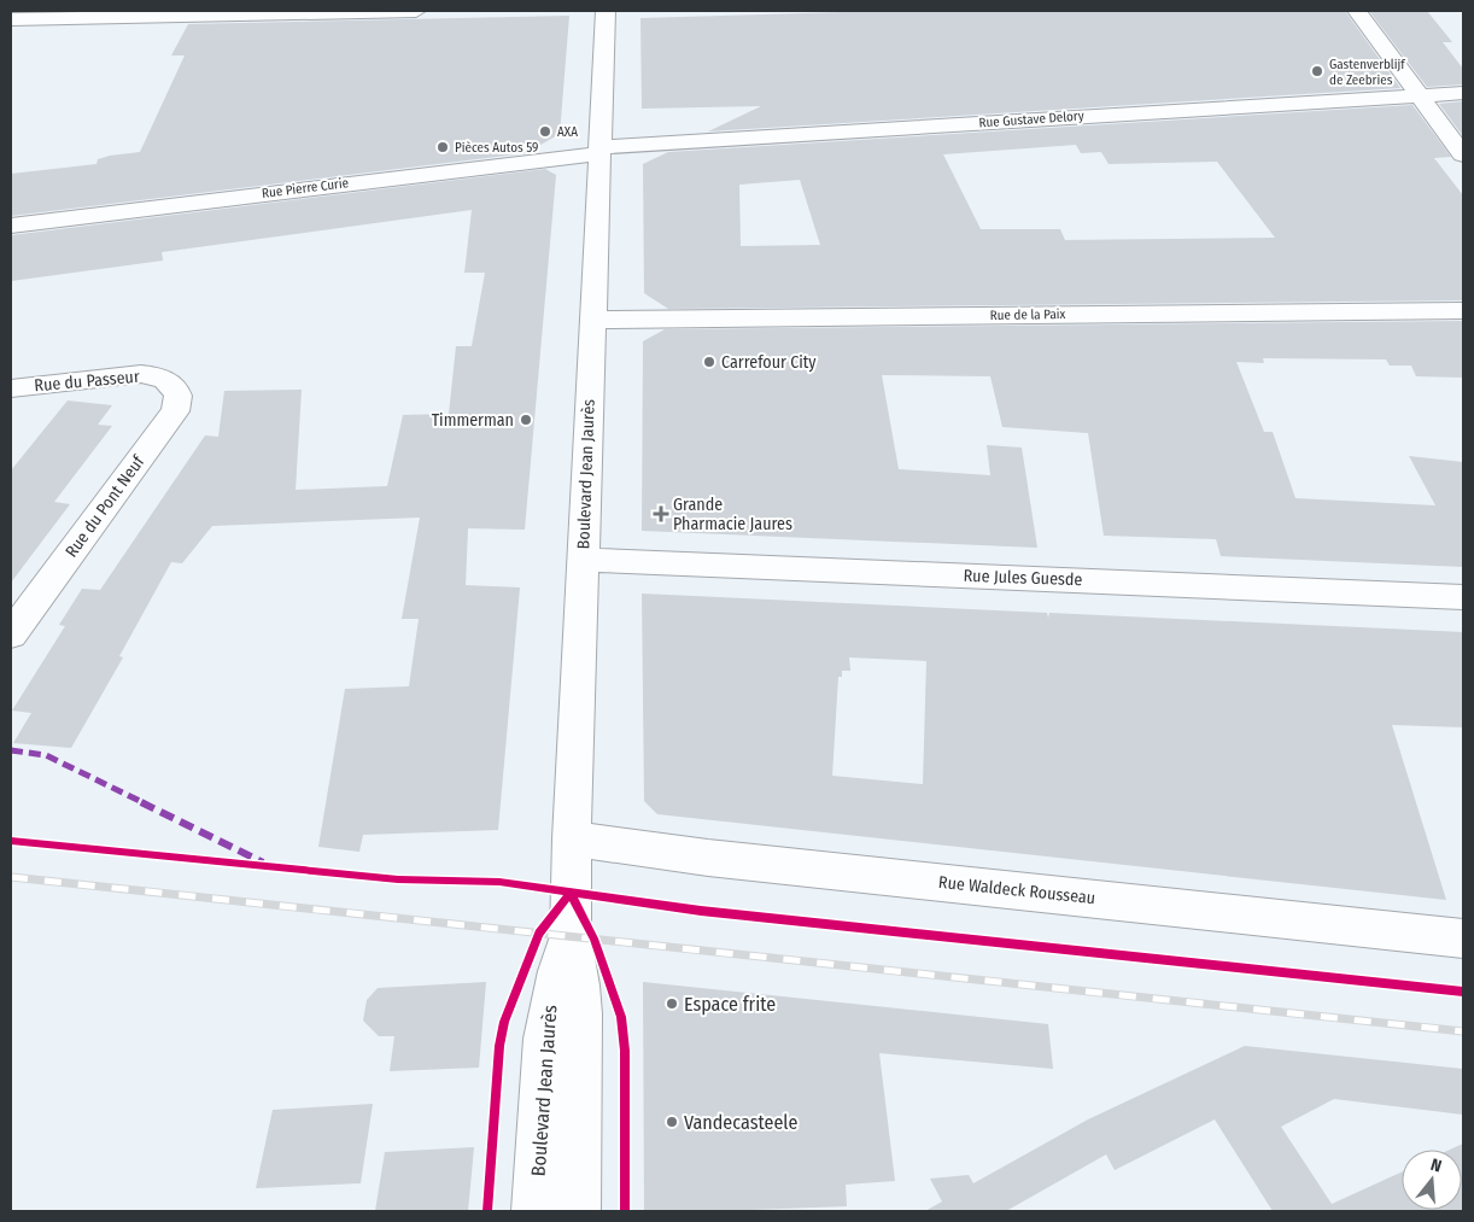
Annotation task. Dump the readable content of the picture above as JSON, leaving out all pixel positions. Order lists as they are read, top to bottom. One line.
{"streets":{"street":["Rue Gustave Delory","Rue Pierre Curie","Rue de la Paix","Rue du Passeur","Boulevard Jean Jaurès","Rue du Pont Neuf","Rue Jules Guesde","Rue Waldeck Rousseau"]},"crossings":[["Rue Gustave Delory","Rue Pierre Curie"],["Rue Gustave Delory","Boulevard Jean Jaurès"],["Rue Pierre Curie","Boulevard Jean Jaurès"],["Rue de la Paix","Boulevard Jean Jaurès"],["Rue du Passeur","Rue du Pont Neuf"],["Boulevard Jean Jaurès","Rue Jules Guesde"],["Boulevard Jean Jaurès","Rue Waldeck Rousseau"]],"places":{"other":["Gastenverblijf de Zeebries","AXA","Pièces Autos 59","Carrefour City","Timmerman","Espace frite","Vandecasteele"],"health":["Grande Pharmacie Jaures"]},"north":"top"}
